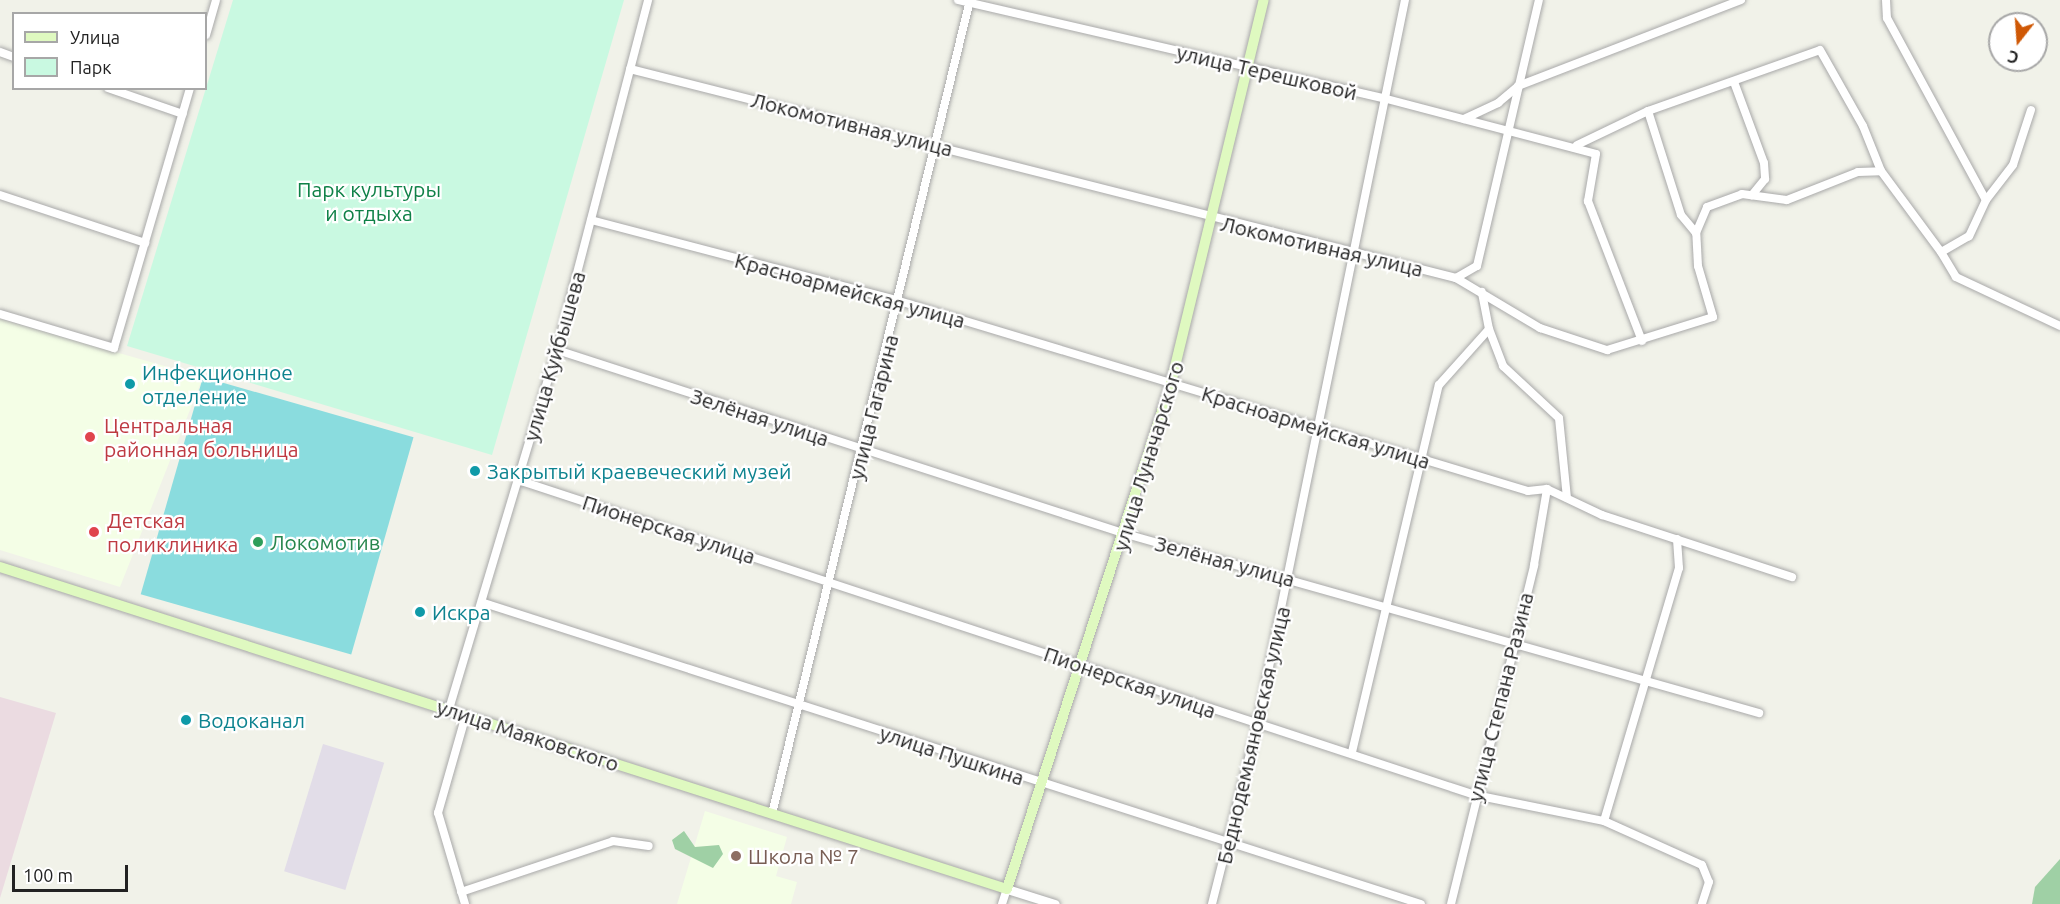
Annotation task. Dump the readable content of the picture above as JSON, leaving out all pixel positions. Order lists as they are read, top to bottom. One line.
{"streets":{"main road":["улица Луначарского","улица Маяковского"],"street":["улица Терешковой","Локомотивная улица","Красноармейская улица","улица Куйбышева","улица Гагарина","Зелёная улица","Пионерская улица","улица Степана Разина","Беднодемьяновская улица","улица Пушкина"]},"crossings":[["улица Терешковой","улица Гагарина"],["улица Терешковой","улица Луначарского"],["улица Терешковой","Беднодемьяновская улица"],["Локомотивная улица","улица Куйбышева"],["Локомотивная улица","улица Гагарина"],["Локомотивная улица","улица Луначарского"],["Локомотивная улица","Беднодемьяновская улица"],["Красноармейская улица","улица Куйбышева"],["Красноармейская улица","улица Гагарина"],["Красноармейская улица","улица Луначарского"],["Красноармейская улица","улица Степана Разина"],["Красноармейская улица","Беднодемьяновская улица"],["улица Куйбышева","Зелёная улица"],["улица Куйбышева","Пионерская улица"],["улица Куйбышева","улица Маяковского"],["улица Куйбышева","улица Пушкина"],["улица Гагарина","Зелёная улица"],["улица Гагарина","Пионерская улица"],["улица Гагарина","улица Маяковского"],["улица Гагарина","улица Пушкина"],["Зелёная улица","улица Луначарского"],["Зелёная улица","улица Степана Разина"],["Зелёная улица","Беднодемьяновская улица"],["улица Луначарского","Пионерская улица"],["улица Луначарского","улица Маяковского"],["улица Луначарского","улица Пушкина"],["Пионерская улица","улица Степана Разина"],["Пионерская улица","Беднодемьяновская улица"],["Беднодемьяновская улица","улица Пушкина"]],"parks":["Парк культуры и отдыха"],"places":["Инфекционное отделение","Центральная районная больница","Закрытый краевеческий музей","Детская поликлиника","Локомотив","Искра","Водоканал","Школа № 7"],"legend":["Улица","Парк"],"scale_bar":"100 m","north":"bottom"}
